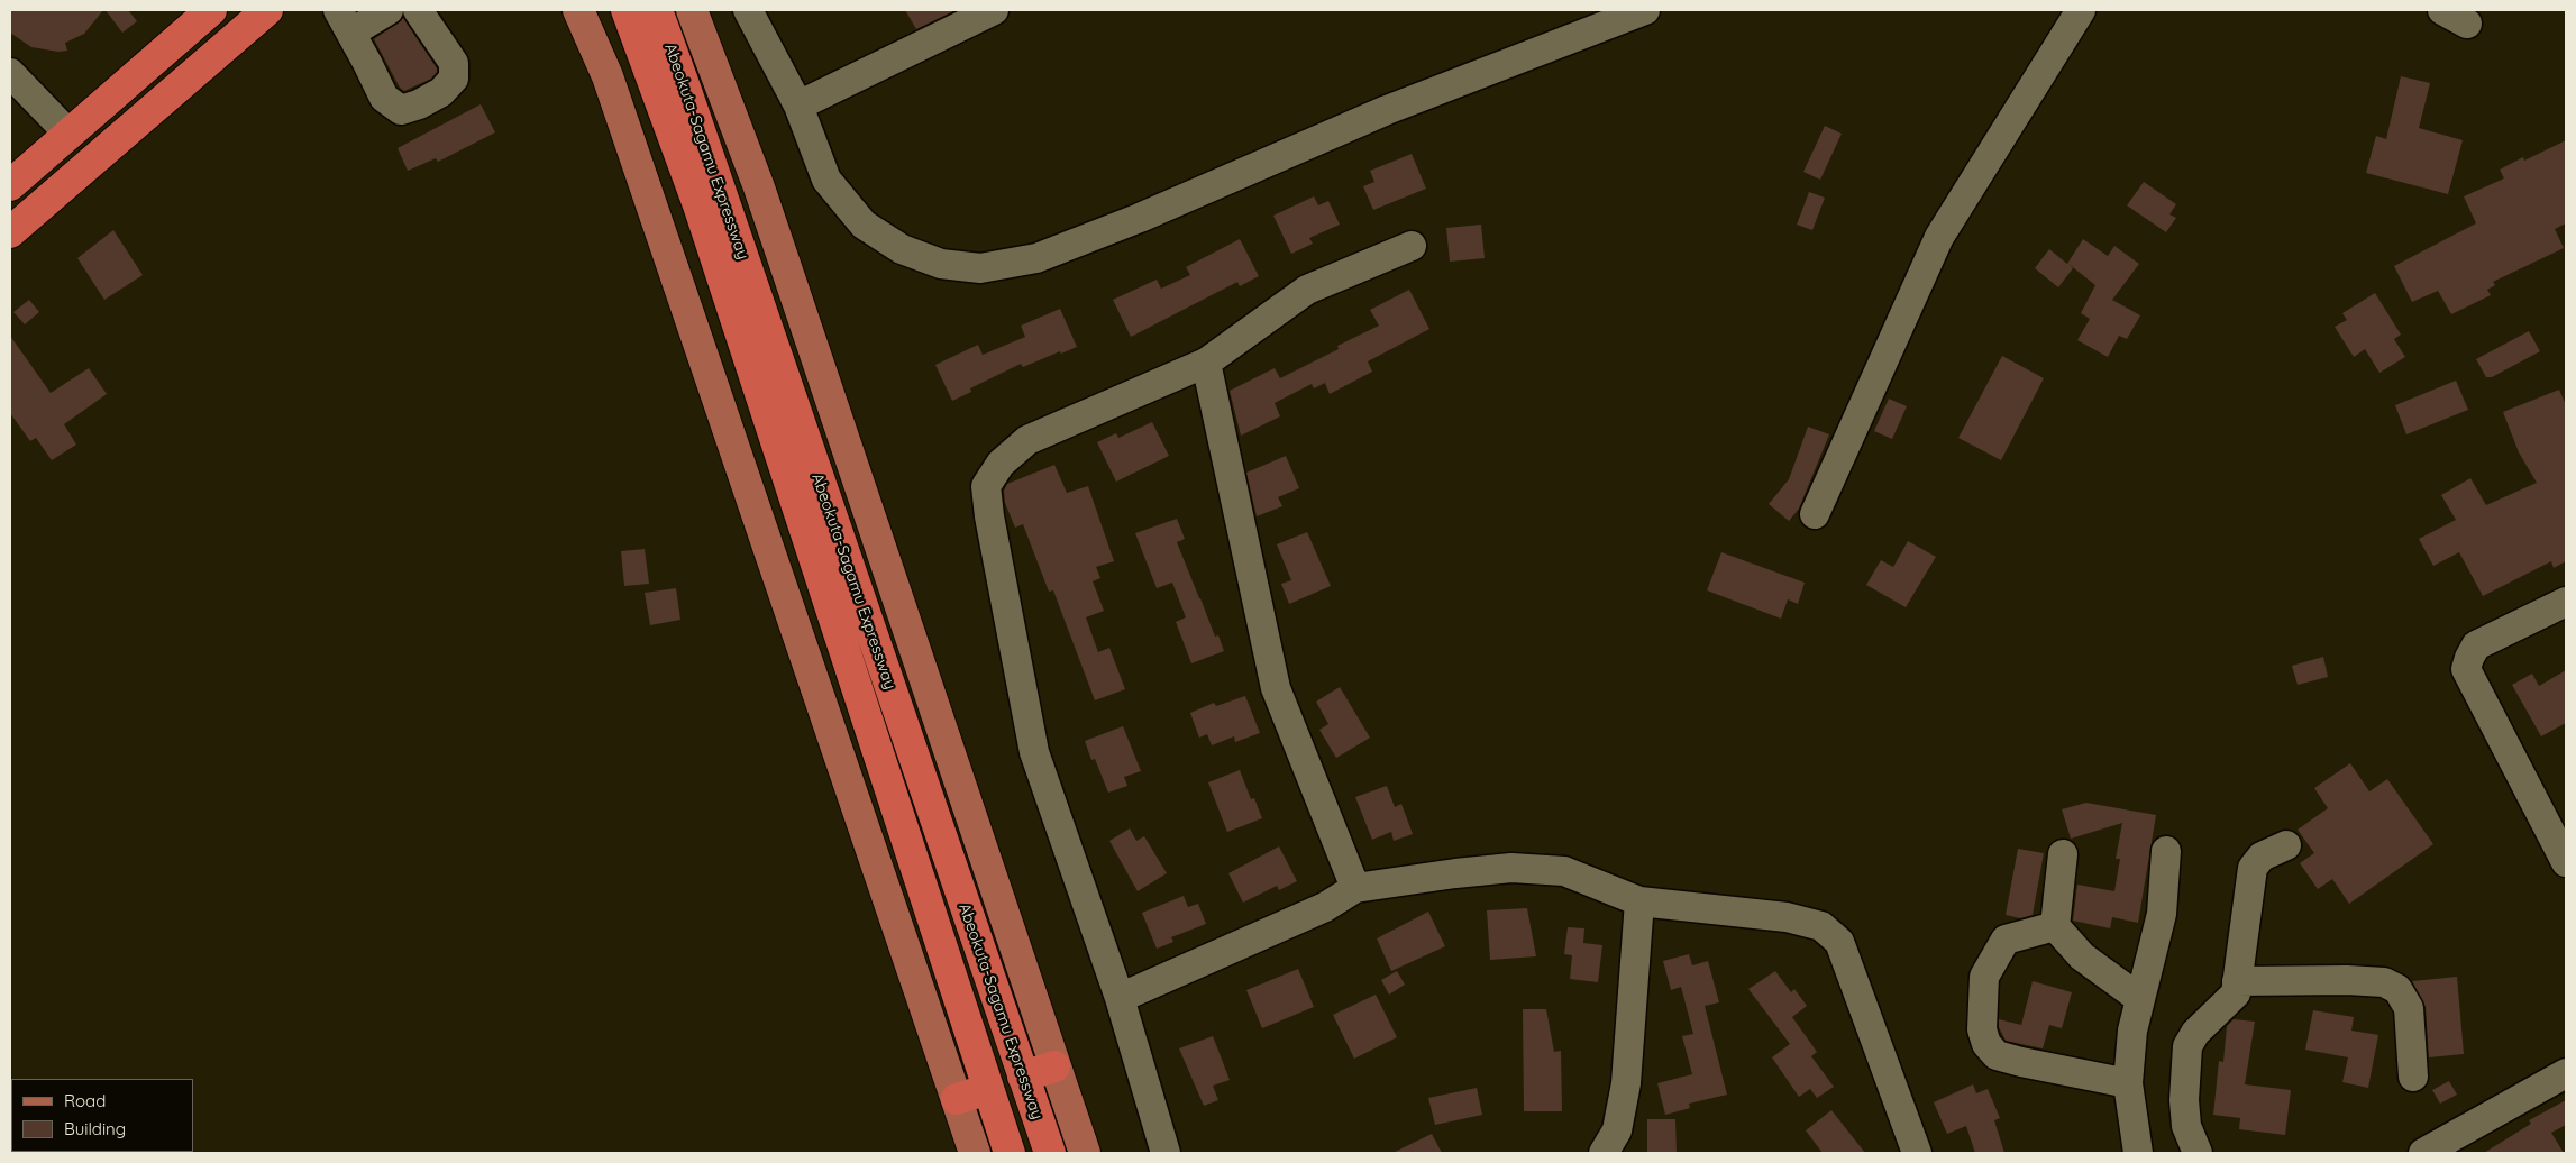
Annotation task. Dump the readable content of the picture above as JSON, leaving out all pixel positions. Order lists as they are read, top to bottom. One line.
{"streets":{"highway":["Abeokuta-Sagamu Expressway"]},"legend":["Road","Building"]}
